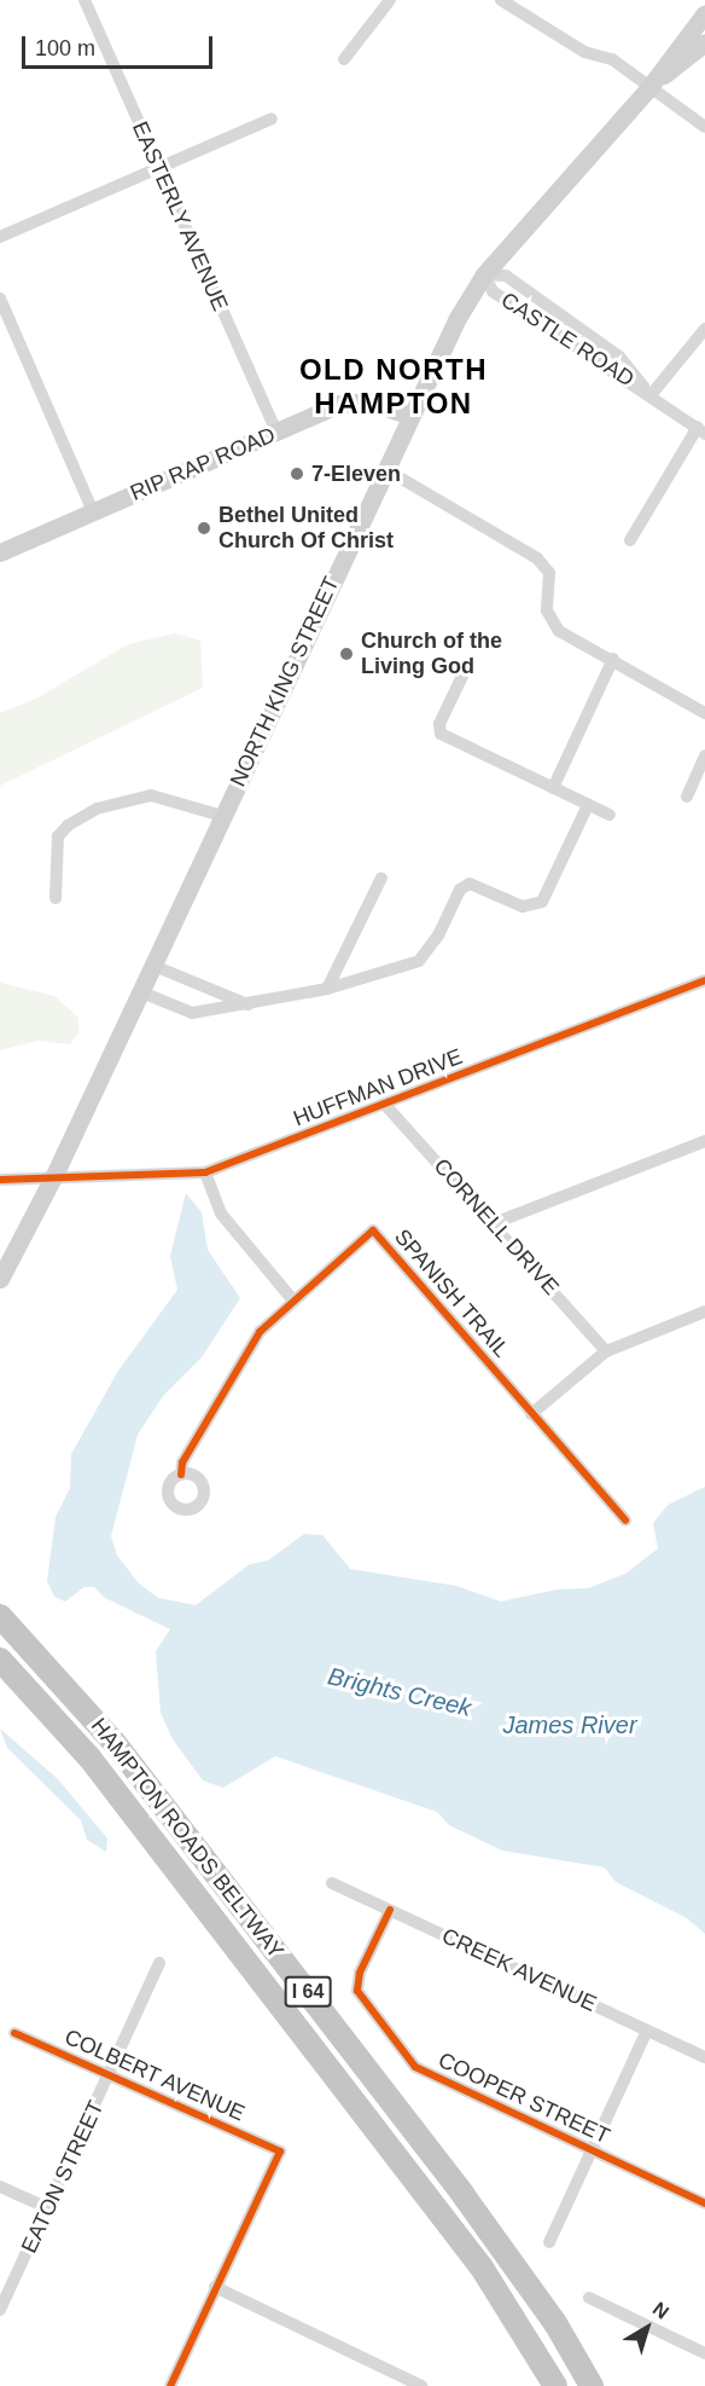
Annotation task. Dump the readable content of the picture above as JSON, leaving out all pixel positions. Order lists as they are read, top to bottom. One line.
{"streets":{"highway":["HAMPTON ROADS BELTWAY","I 64"],"main road":["RIP RAP ROAD","NORTH KING STREET"],"street":["EASTERLY AVENUE","CASTLE ROAD","HUFFMAN DRIVE","CORNELL DRIVE","SPANISH TRAIL","CREEK AVENUE","COLBERT AVENUE","COOPER STREET","EATON STREET"]},"crossings":[["EASTERLY AVENUE","RIP RAP ROAD"],["CASTLE ROAD","NORTH KING STREET"],["RIP RAP ROAD","NORTH KING STREET"],["NORTH KING STREET","HUFFMAN DRIVE"],["HUFFMAN DRIVE","CORNELL DRIVE"],["CREEK AVENUE","COOPER STREET"],["COLBERT AVENUE","EATON STREET"]],"districts":["OLD NORTH HAMPTON"],"water":["Brights Creek","James River"],"places":["7-Eleven","Bethel United Church Of Christ","Church of the Living God"],"scale_bar":"100 m","north":"top right"}
